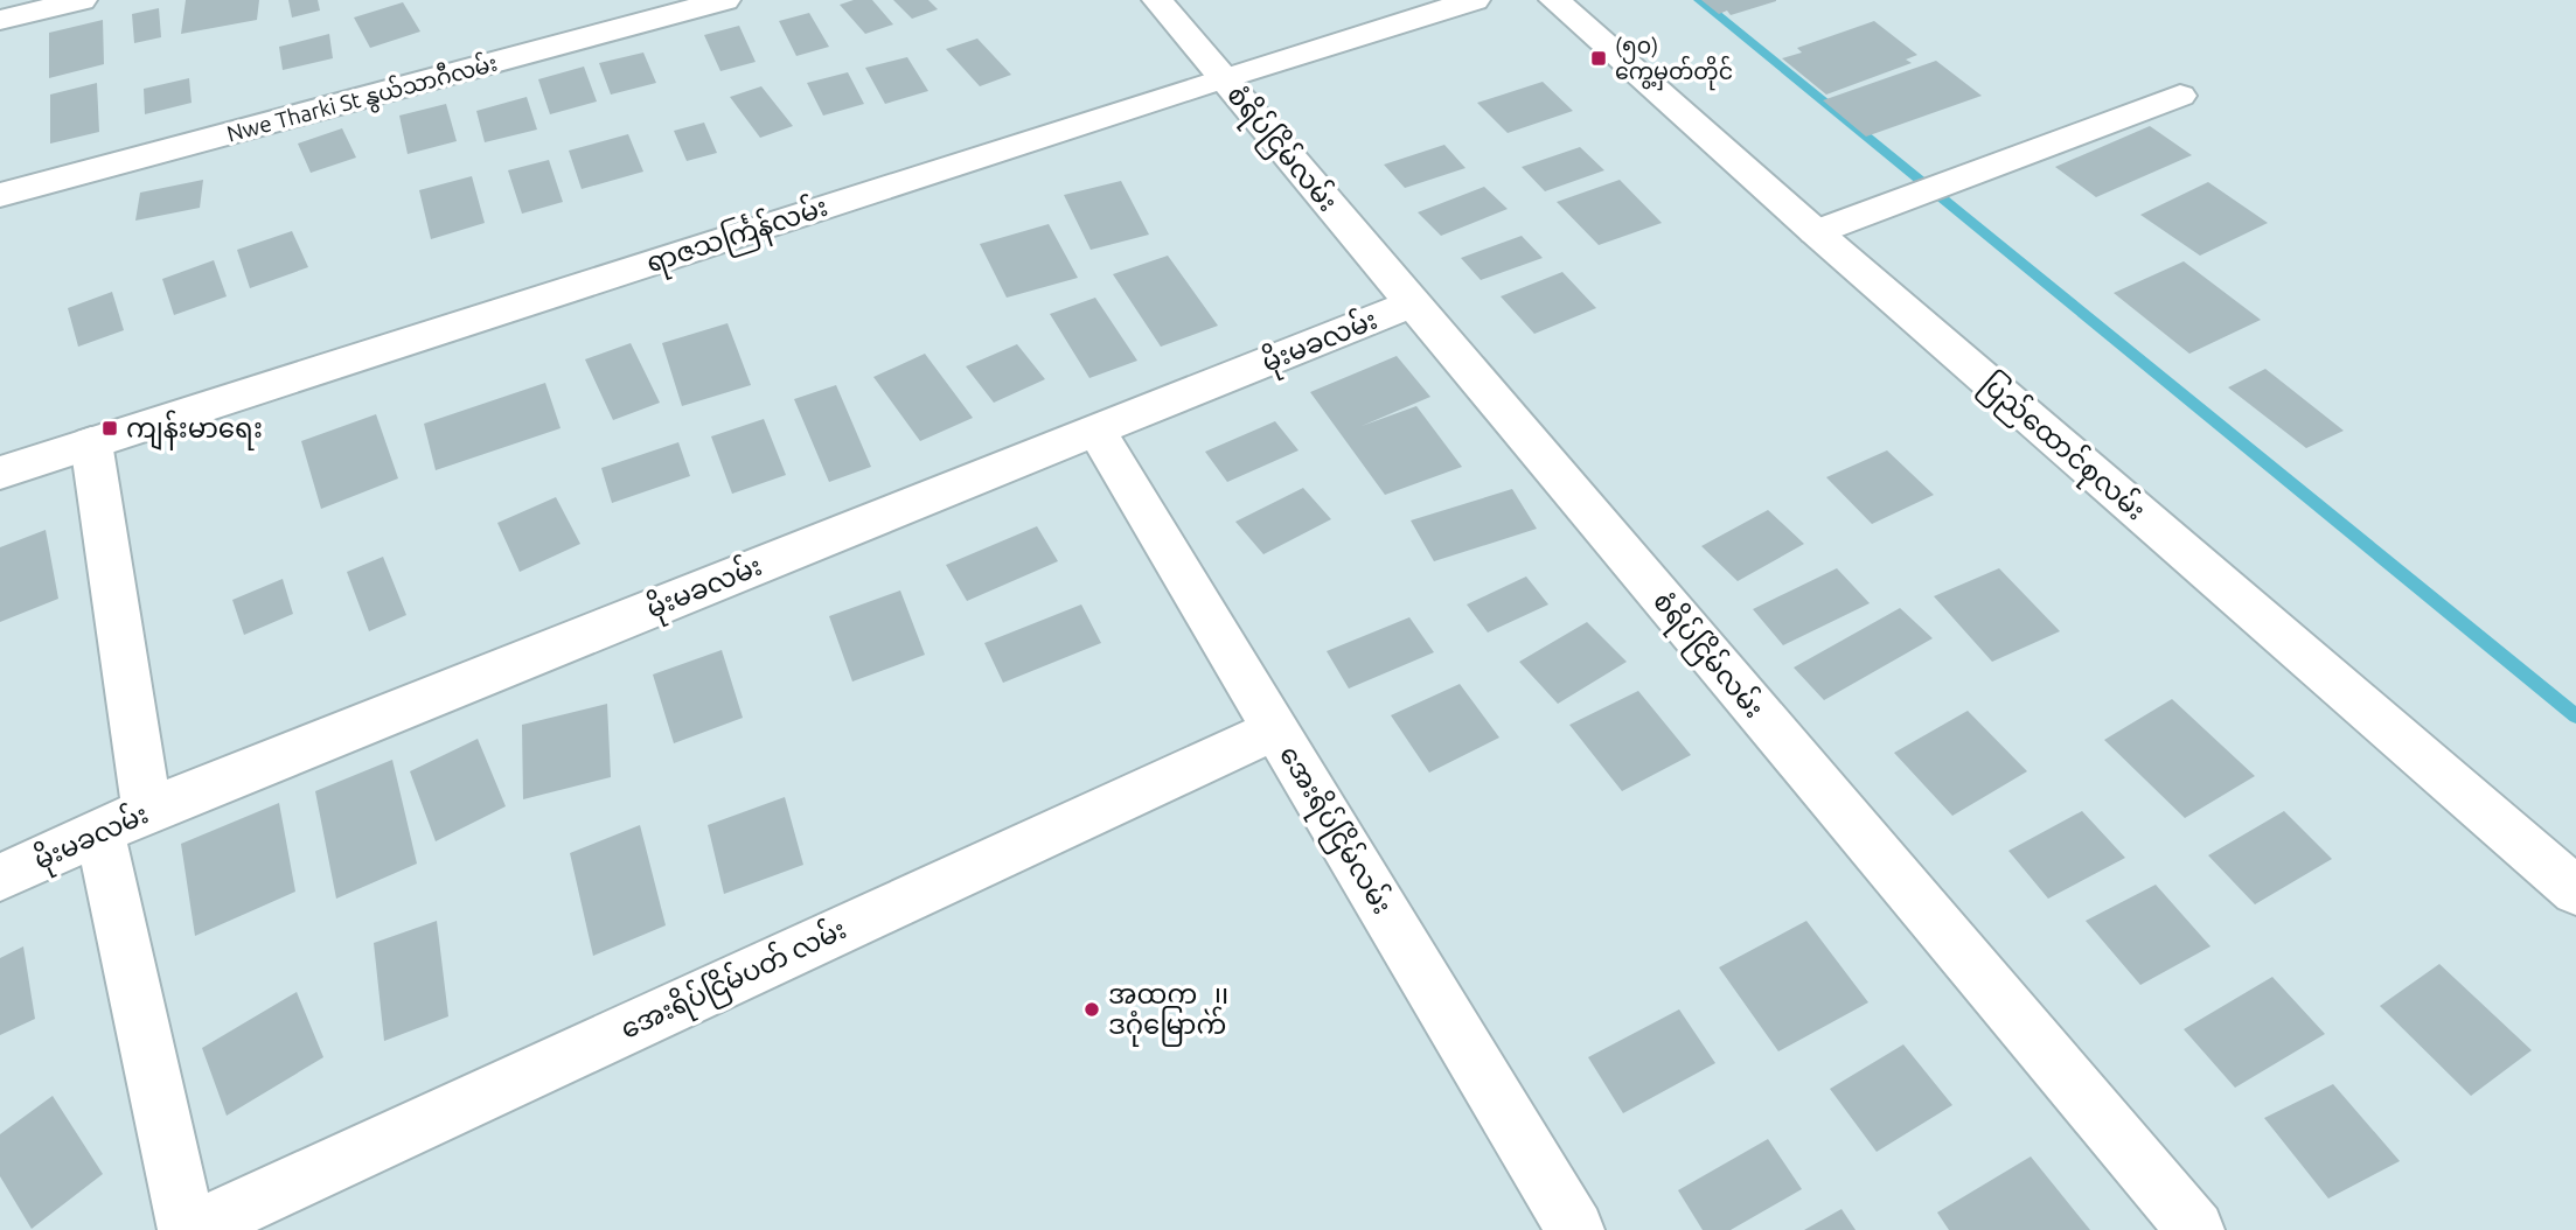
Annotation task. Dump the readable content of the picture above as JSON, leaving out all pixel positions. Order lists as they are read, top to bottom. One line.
{"streets":{"street":["Nwe Tharki St နွယ်သာဂီလမ်း","စံရိပ်ငြိမ်လမ်း","ရာဇသင်္ကြန်လမ်း","မိုးမခလမ်း","ပြည်ထောင်စုလမ်း","အေးရိပ်ငြိမ်လမ်း","အေးရိပ်ငြိမ်ပတ် လမ်း"]},"crossings":[["စံရိပ်ငြိမ်လမ်း","ရာဇသင်္ကြန်လမ်း"],["စံရိပ်ငြိမ်လမ်း","မိုးမခလမ်း"],["မိုးမခလမ်း","အေးရိပ်ငြိမ်လမ်း"],["အေးရိပ်ငြိမ်လမ်း","အေးရိပ်ငြိမ်ပတ် လမ်း"]],"places":{"transit":["(၅၀) ကွေ့မှတ်တိုင်","ကျန်းမာရေး"],"other":["အထက ၂၊ ဒဂုံမြောက်"]}}
